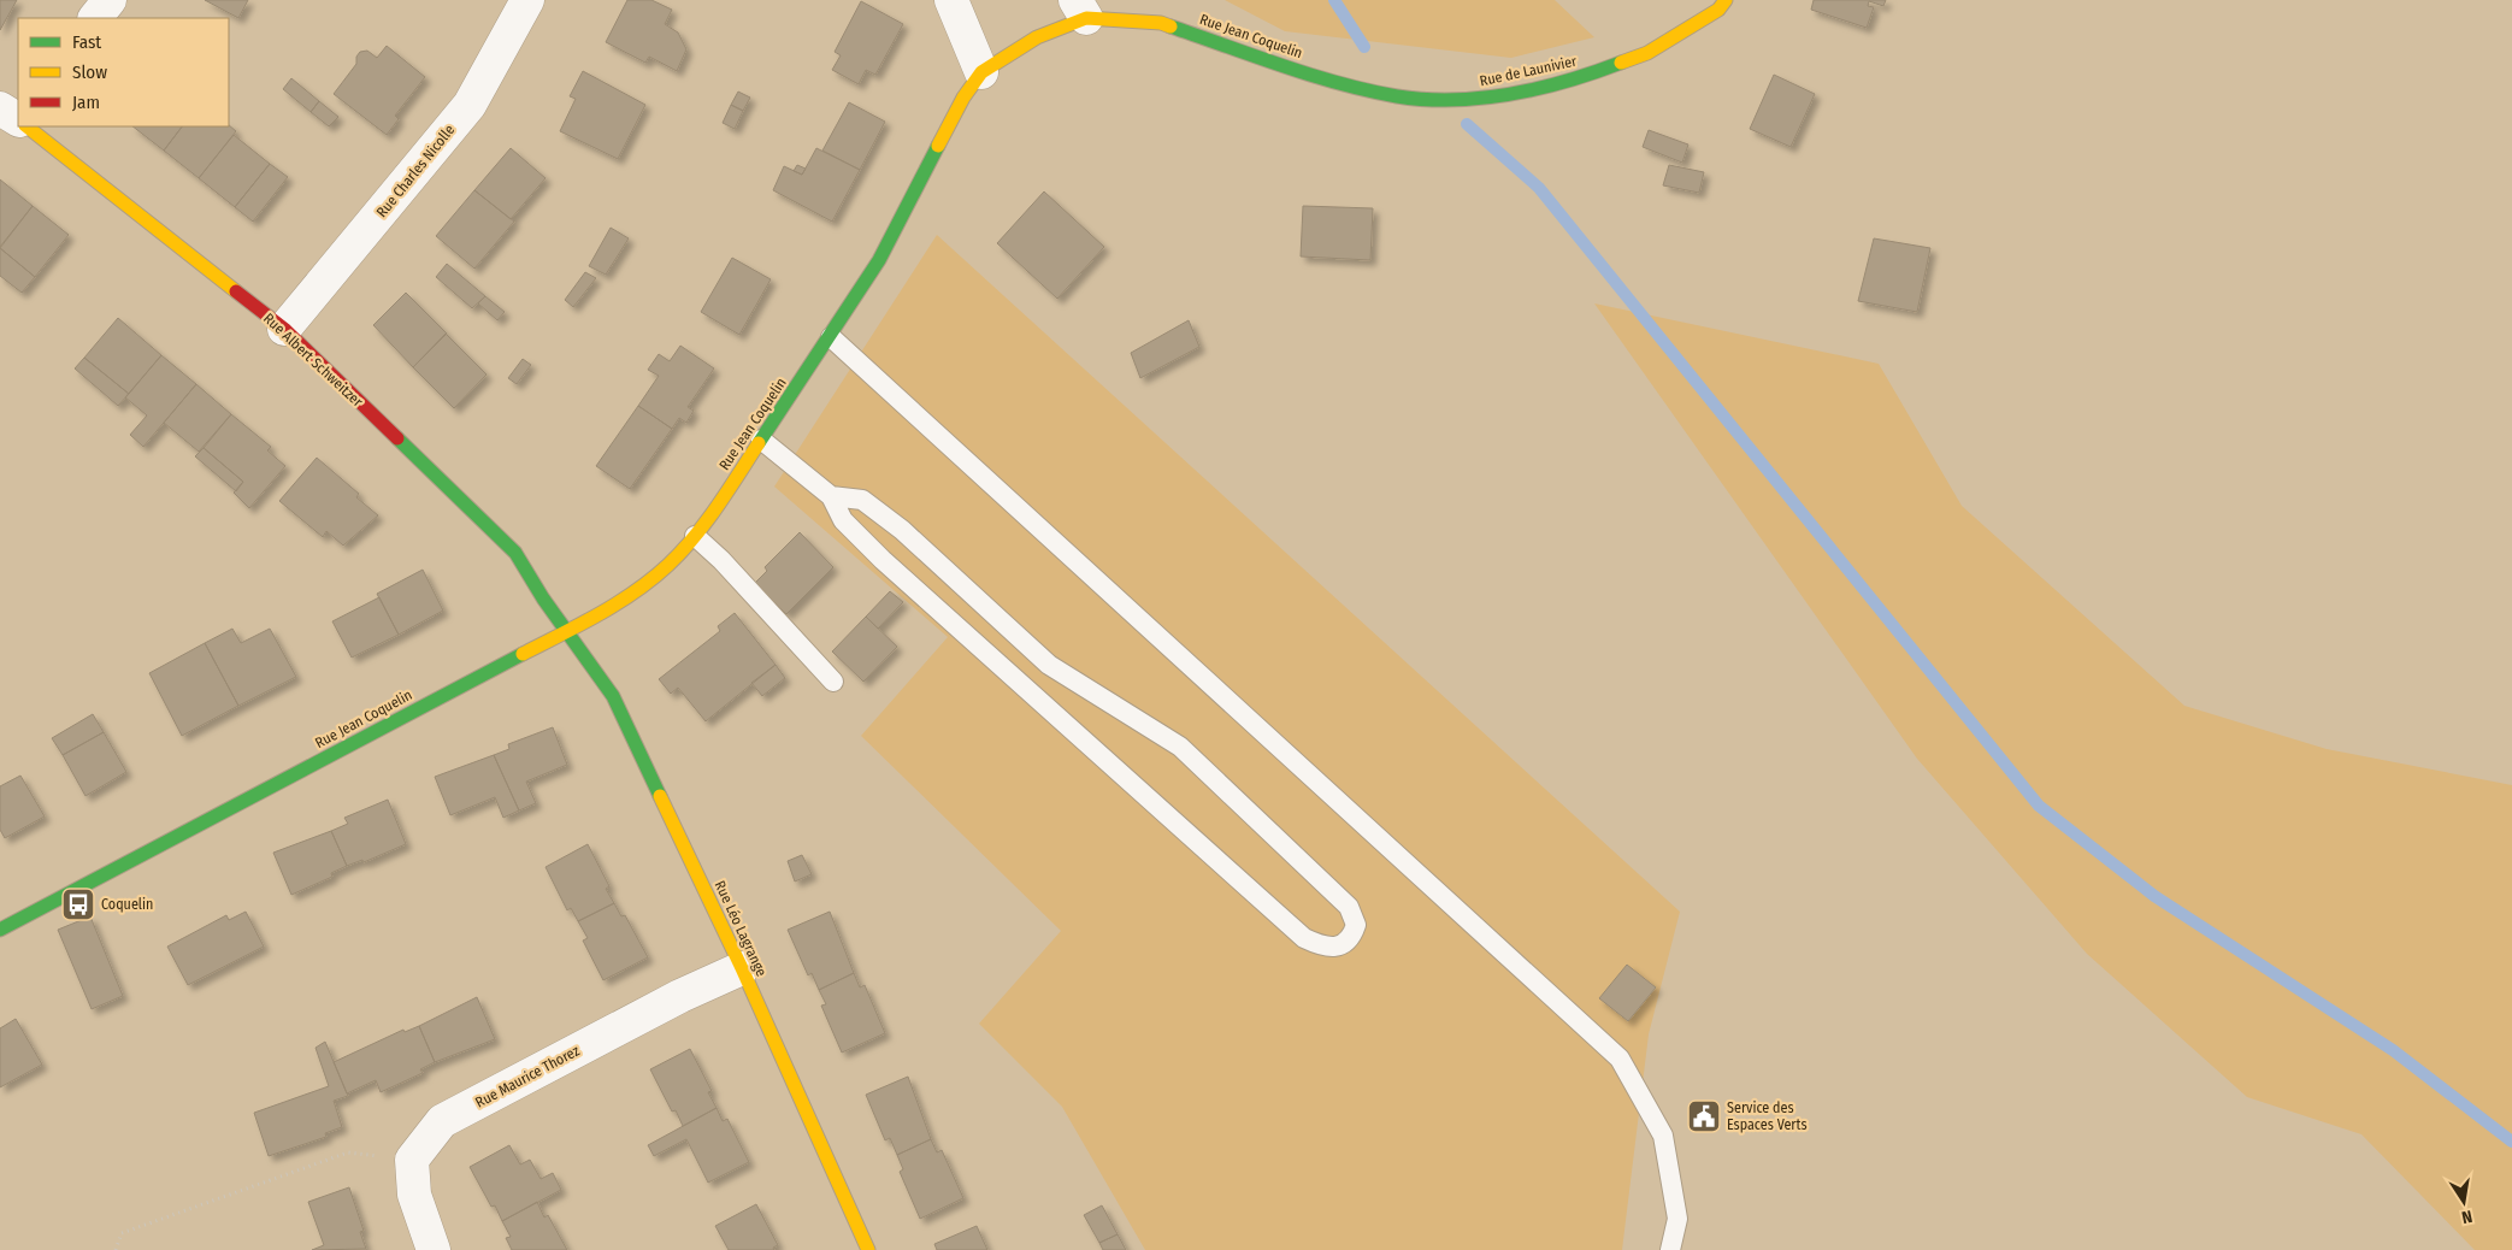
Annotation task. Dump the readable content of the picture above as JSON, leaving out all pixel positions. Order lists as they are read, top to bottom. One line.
{"streets":{"street":["Rue Jean Coquelin","Rue de Launivier","Rue Charles Nicolle","Rue Albert Schweitzer","Rue Léo Lagrange","Rue Maurice Thorez"]},"crossings":[["Rue Jean Coquelin","Rue de Launivier"],["Rue Jean Coquelin","Rue Albert Schweitzer"],["Rue Jean Coquelin","Rue Léo Lagrange"],["Rue Charles Nicolle","Rue Albert Schweitzer"],["Rue Albert Schweitzer","Rue Léo Lagrange"],["Rue Léo Lagrange","Rue Maurice Thorez"]],"places":{"bus stop":["Coquelin"],"public building":["Service des Espaces Verts"]},"legend":["Fast","Slow","Jam"],"north":"bottom"}
